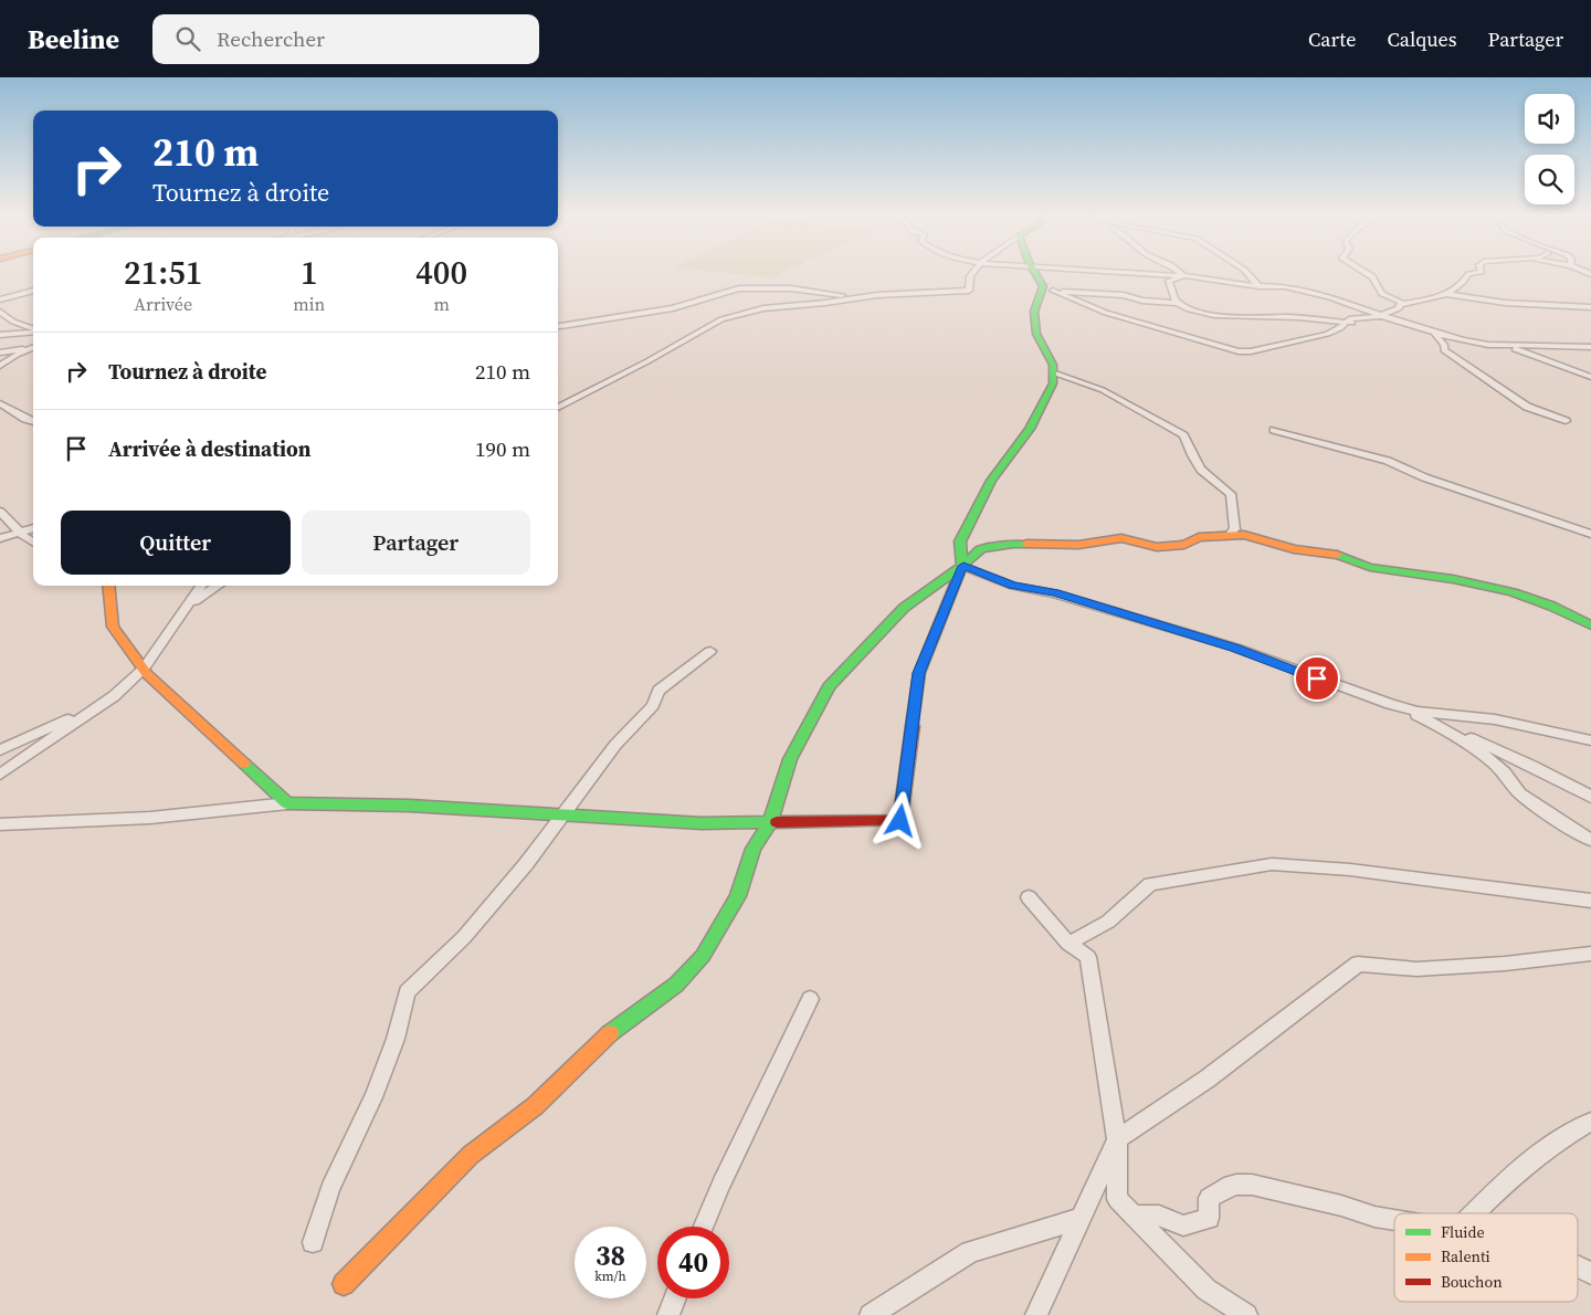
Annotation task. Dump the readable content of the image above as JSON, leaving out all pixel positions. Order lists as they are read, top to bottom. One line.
{"legend":["Fluide","Ralenti","Bouchon"],"page":{"header":"Beeline","search":"Rechercher","nav":["Carte","Calques","Partager"],"turn":["210 m","Tournez à droite"],"eta":["21:51","Arrivée","1","min","400","m"],"list":[{"name":"Tournez à droite","value":"210 m"},{"name":"Arrivée à destination","value":"190 m"}],"buttons":["Quitter","Partager"],"speed":"38 km/h","limit":"40"}}
